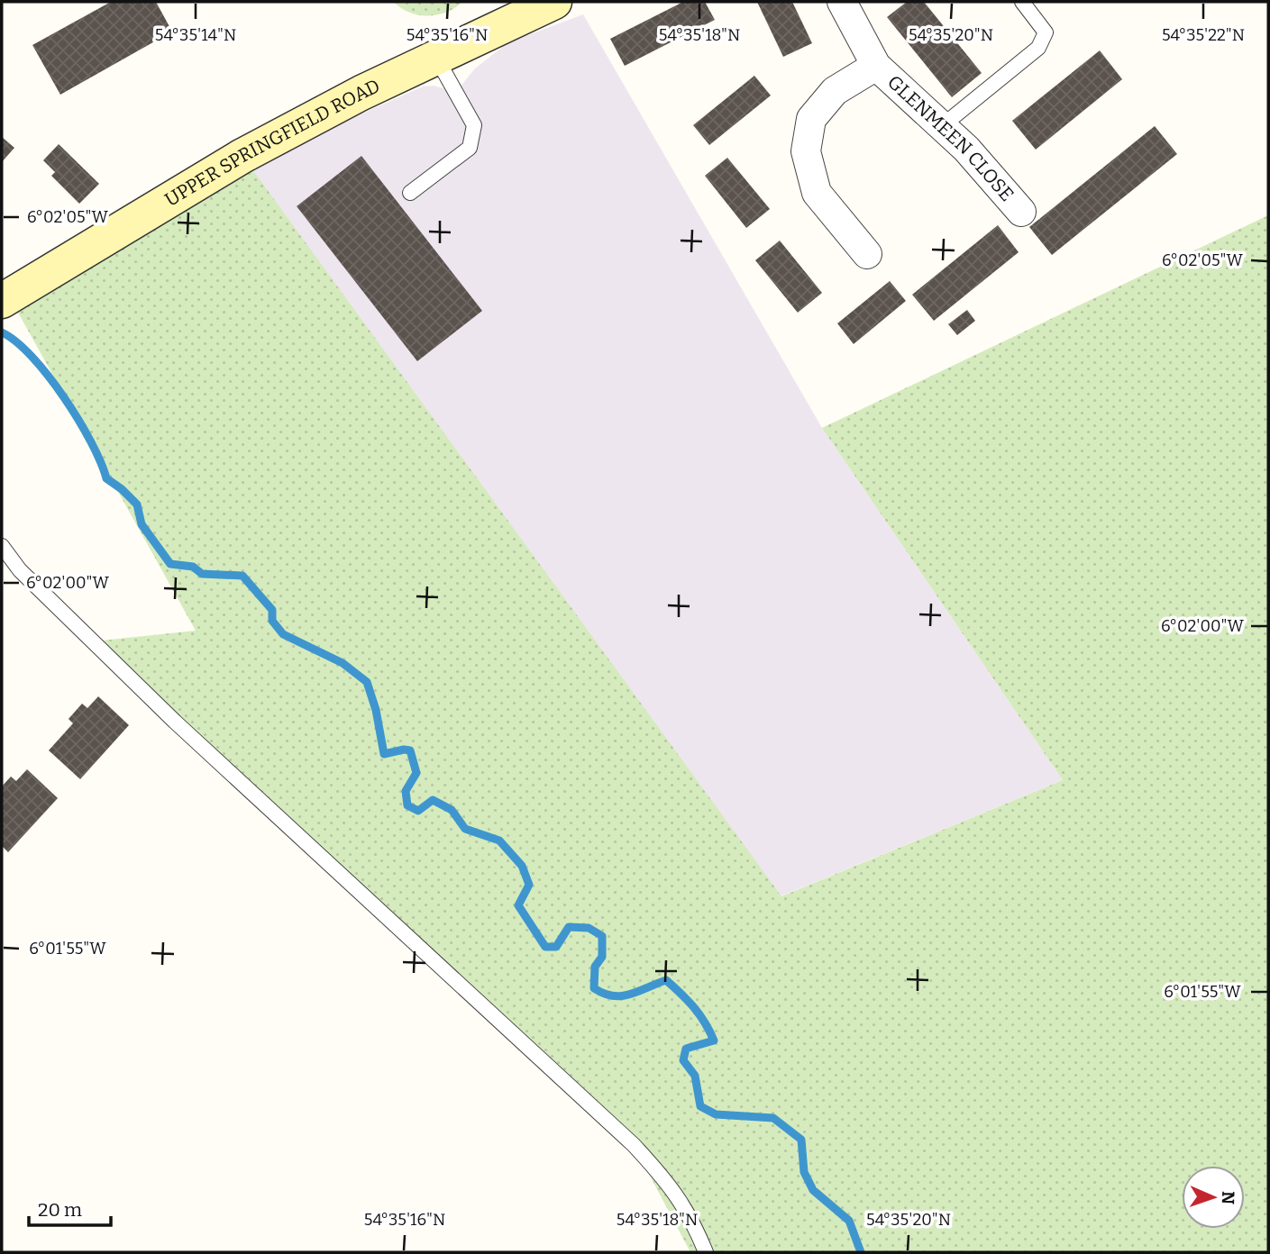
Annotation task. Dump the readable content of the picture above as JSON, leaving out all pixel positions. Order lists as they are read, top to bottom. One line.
{"streets":{"main road":["UPPER SPRINGFIELD ROAD"],"street":["GLENMEEN CLOSE"]},"scale_bar":"20 m","north":"right","coordinates":["54°35'14\"N","54°35'16\"N","54°35'18\"N","54°35'20\"N","54°35'22\"N","6°02'05\"W","6°02'00\"W","6°01'55\"W"]}
